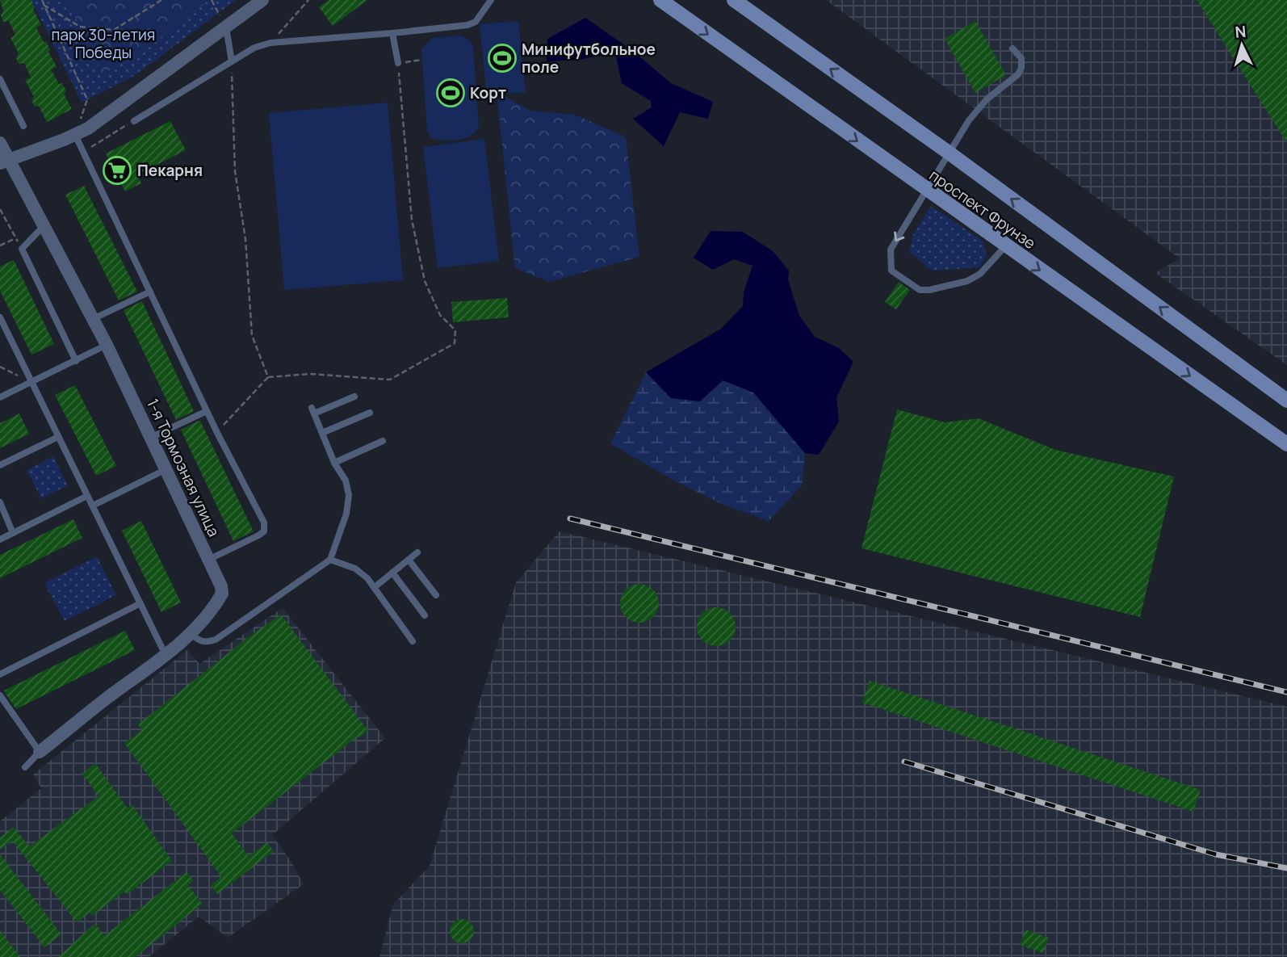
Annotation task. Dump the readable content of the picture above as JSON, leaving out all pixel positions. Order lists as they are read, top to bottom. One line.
{"streets":{"main road":["проспект Фрунзе"],"street":["1-я Тормозная улица"]},"parks":["парк 30-летия Победы"],"places":{"sports":["Минифутбольное поле","Корт"],"supermarket":["Пекарня"]},"north":"top"}
